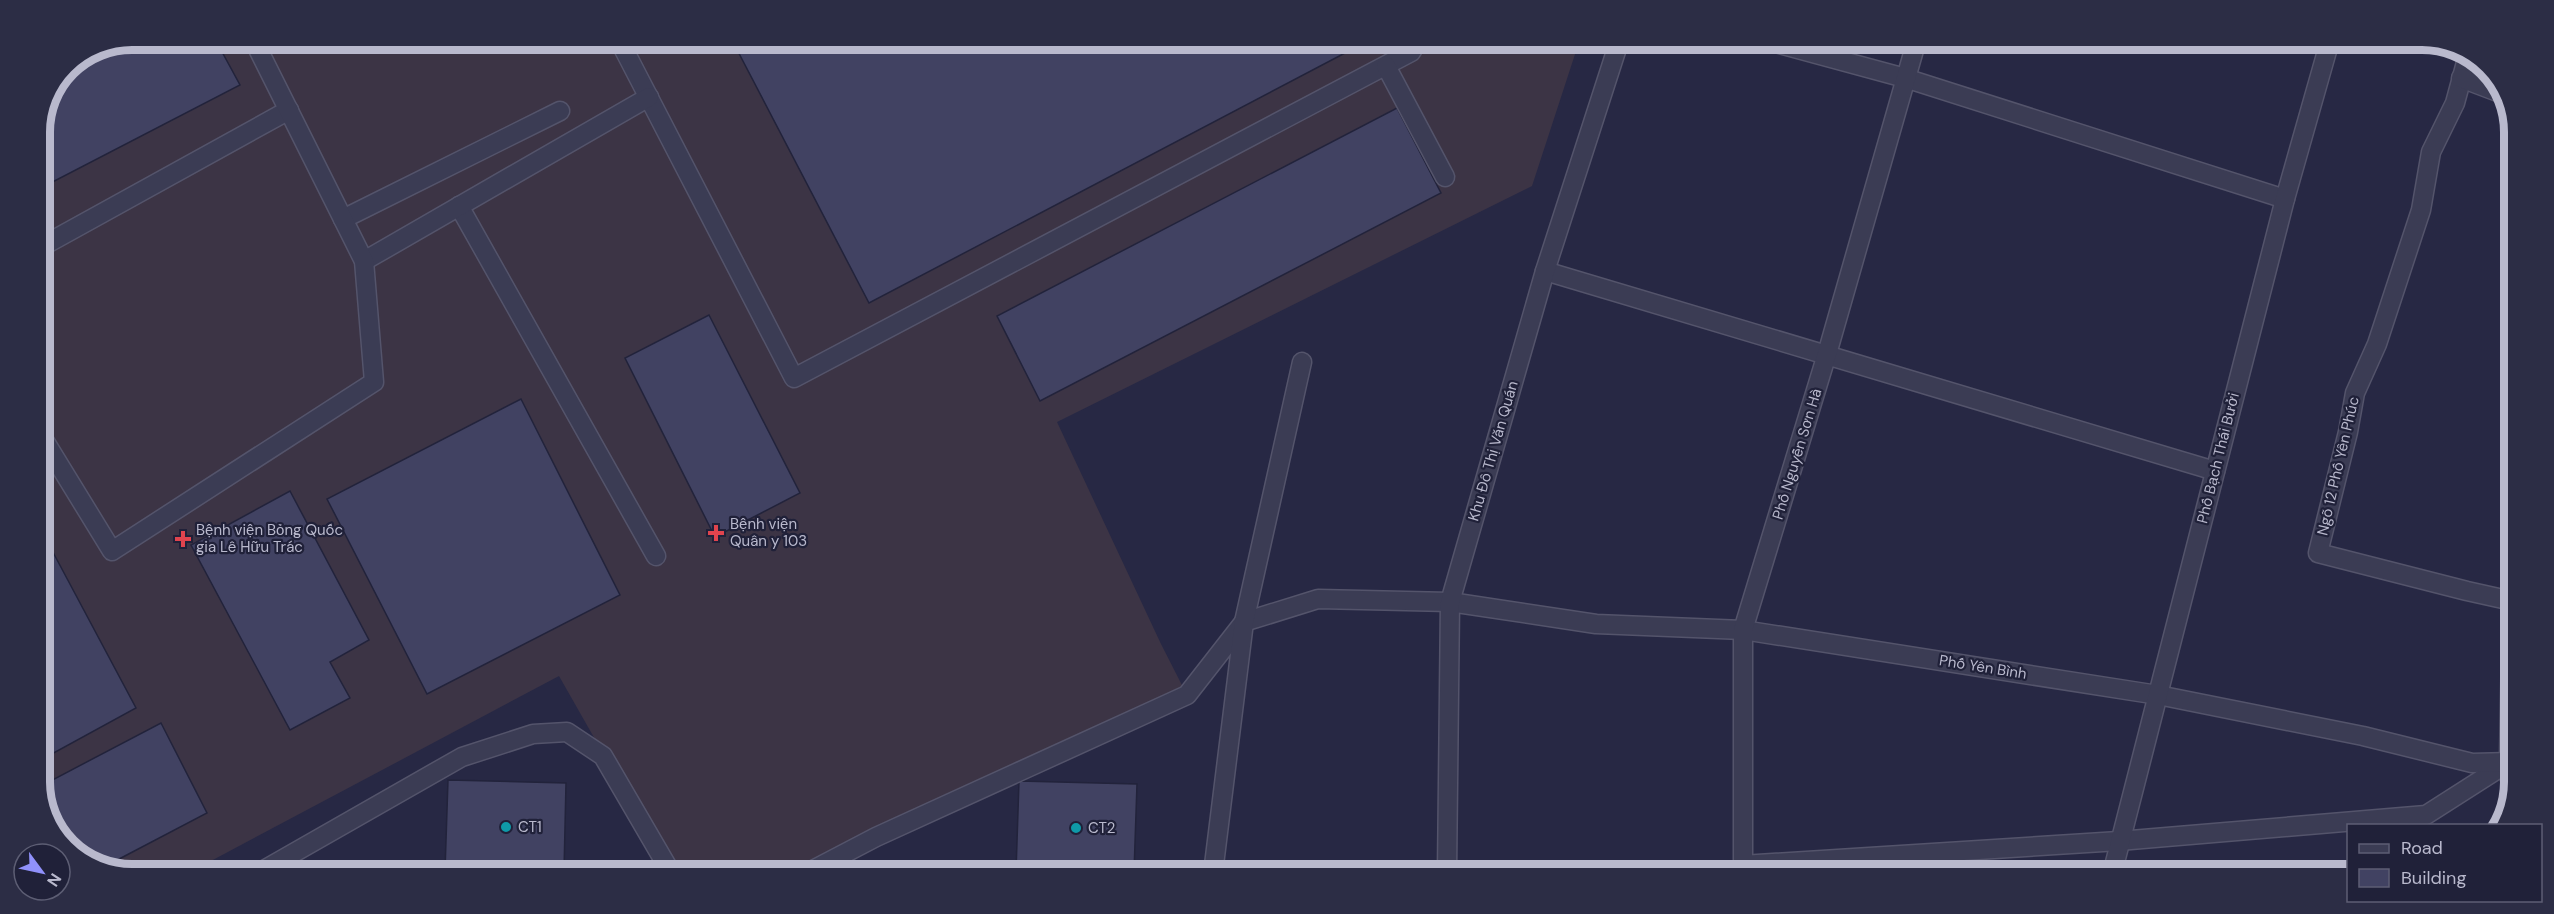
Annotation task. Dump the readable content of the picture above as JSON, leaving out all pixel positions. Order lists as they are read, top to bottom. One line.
{"streets":{"street":["Khu Đô Thị Văn Quán","Phố Nguyễn Sơn Hà","Phố Bạch Thái Bưởi","Ngõ 12 Phố Yên Phúc","Phố Yên Bình"]},"crossings":[["Khu Đô Thị Văn Quán","Phố Yên Bình"],["Phố Nguyễn Sơn Hà","Phố Yên Bình"],["Phố Bạch Thái Bưởi","Phố Yên Bình"]],"places":{"health":["Bệnh viện Quân y 103","Bệnh viện Bỏng Quốc gia Lê Hữu Trác"],"other":["CT1","CT2"]},"legend":["Road","Building"],"north":"bottom right"}
